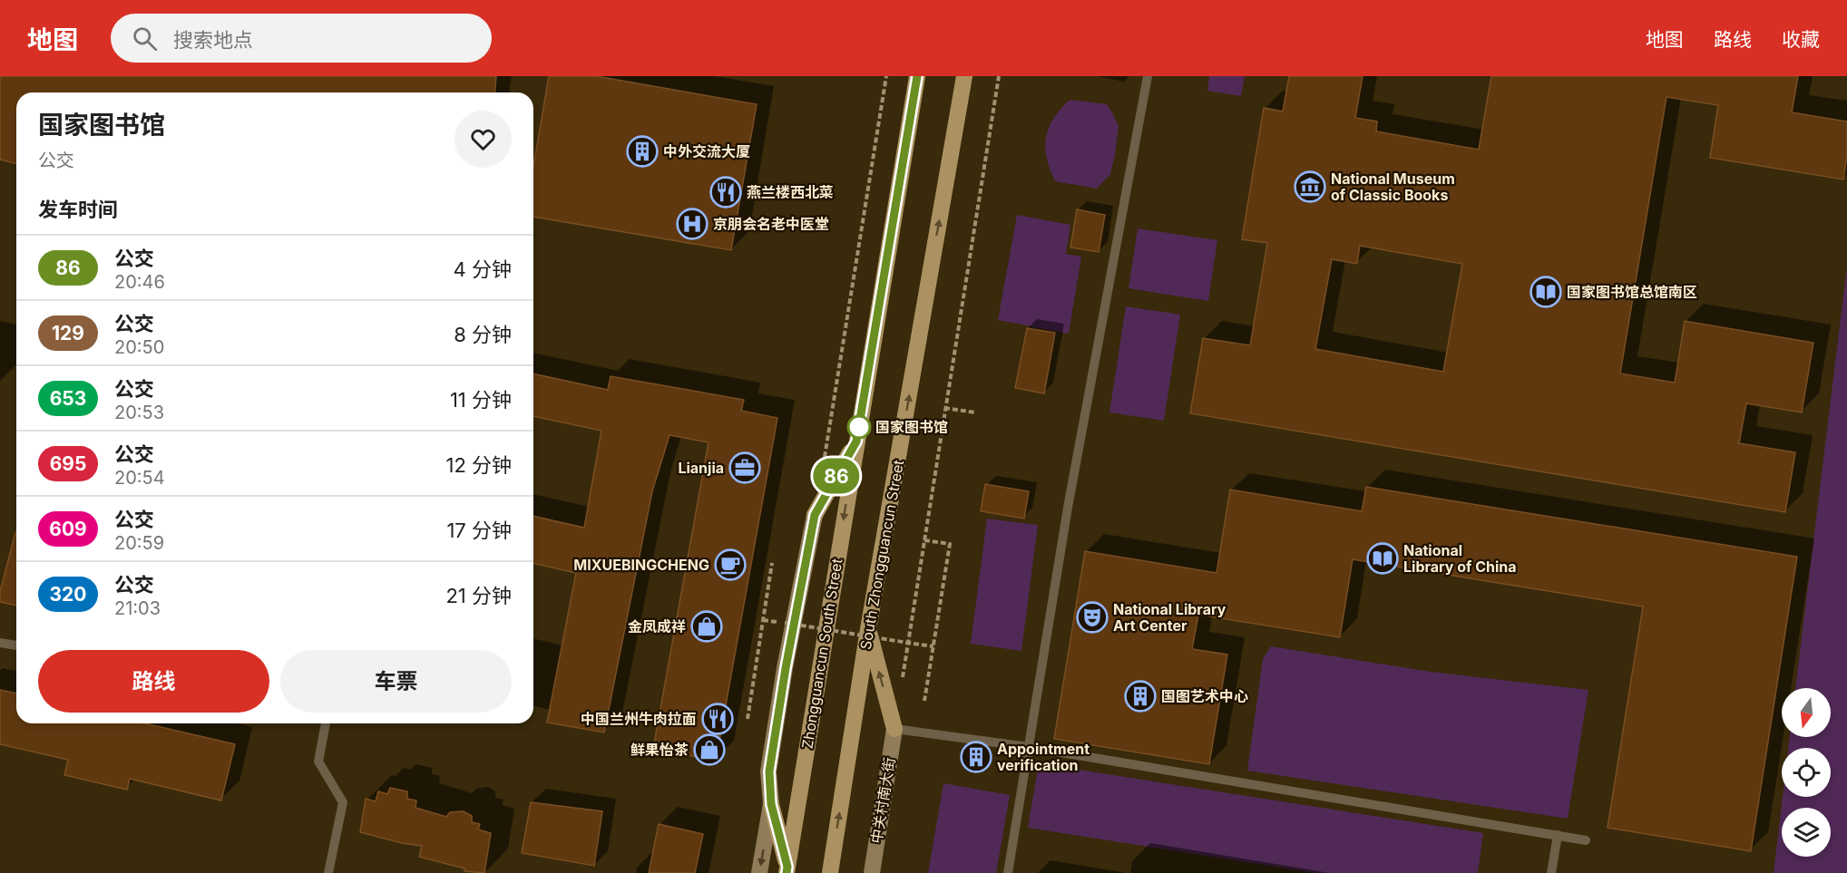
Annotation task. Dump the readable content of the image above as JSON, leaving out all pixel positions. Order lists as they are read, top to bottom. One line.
{"streets":{"main road":["South Zhongguancun Street","Zhongguancun South Street"],"street":["中关村南大街"]},"places":{"building":["中外交流大厦","国图艺术中心","Appointment verification"],"museum":["National Museum of Classic Books"],"restaurant":["燕兰楼西北菜","中国兰州牛肉拉面"],"hospital":["京朋会名老中医堂"],"library":["国家图书馆总馆南区","National Library of China"],"other":["国家图书馆"],"office":["Lianjia"],"cafe":["MIXUEBINGCHENG"],"theatre":["National Library Art Center"],"shop":["金凤成祥","鲜果怡茶"]},"lines":["bus line 86"],"north":"bottom","page":{"header":"地图","search":"搜索地点","nav":["地图","路线","收藏"],"on_map":"86","heading":[["国家图书馆","公交"],"发车时间"],"list":[{"mark":"86","name":"公交","note":"20:46","value":"4 分钟"},{"mark":"129","name":"公交","note":"20:50","value":"8 分钟"},{"mark":"653","name":"公交","note":"20:53","value":"11 分钟"},{"mark":"695","name":"公交","note":"20:54","value":"12 分钟"},{"mark":"609","name":"公交","note":"20:59","value":"17 分钟"},{"mark":"320","name":"公交","note":"21:03","value":"21 分钟"}],"buttons":["路线","车票"]}}
